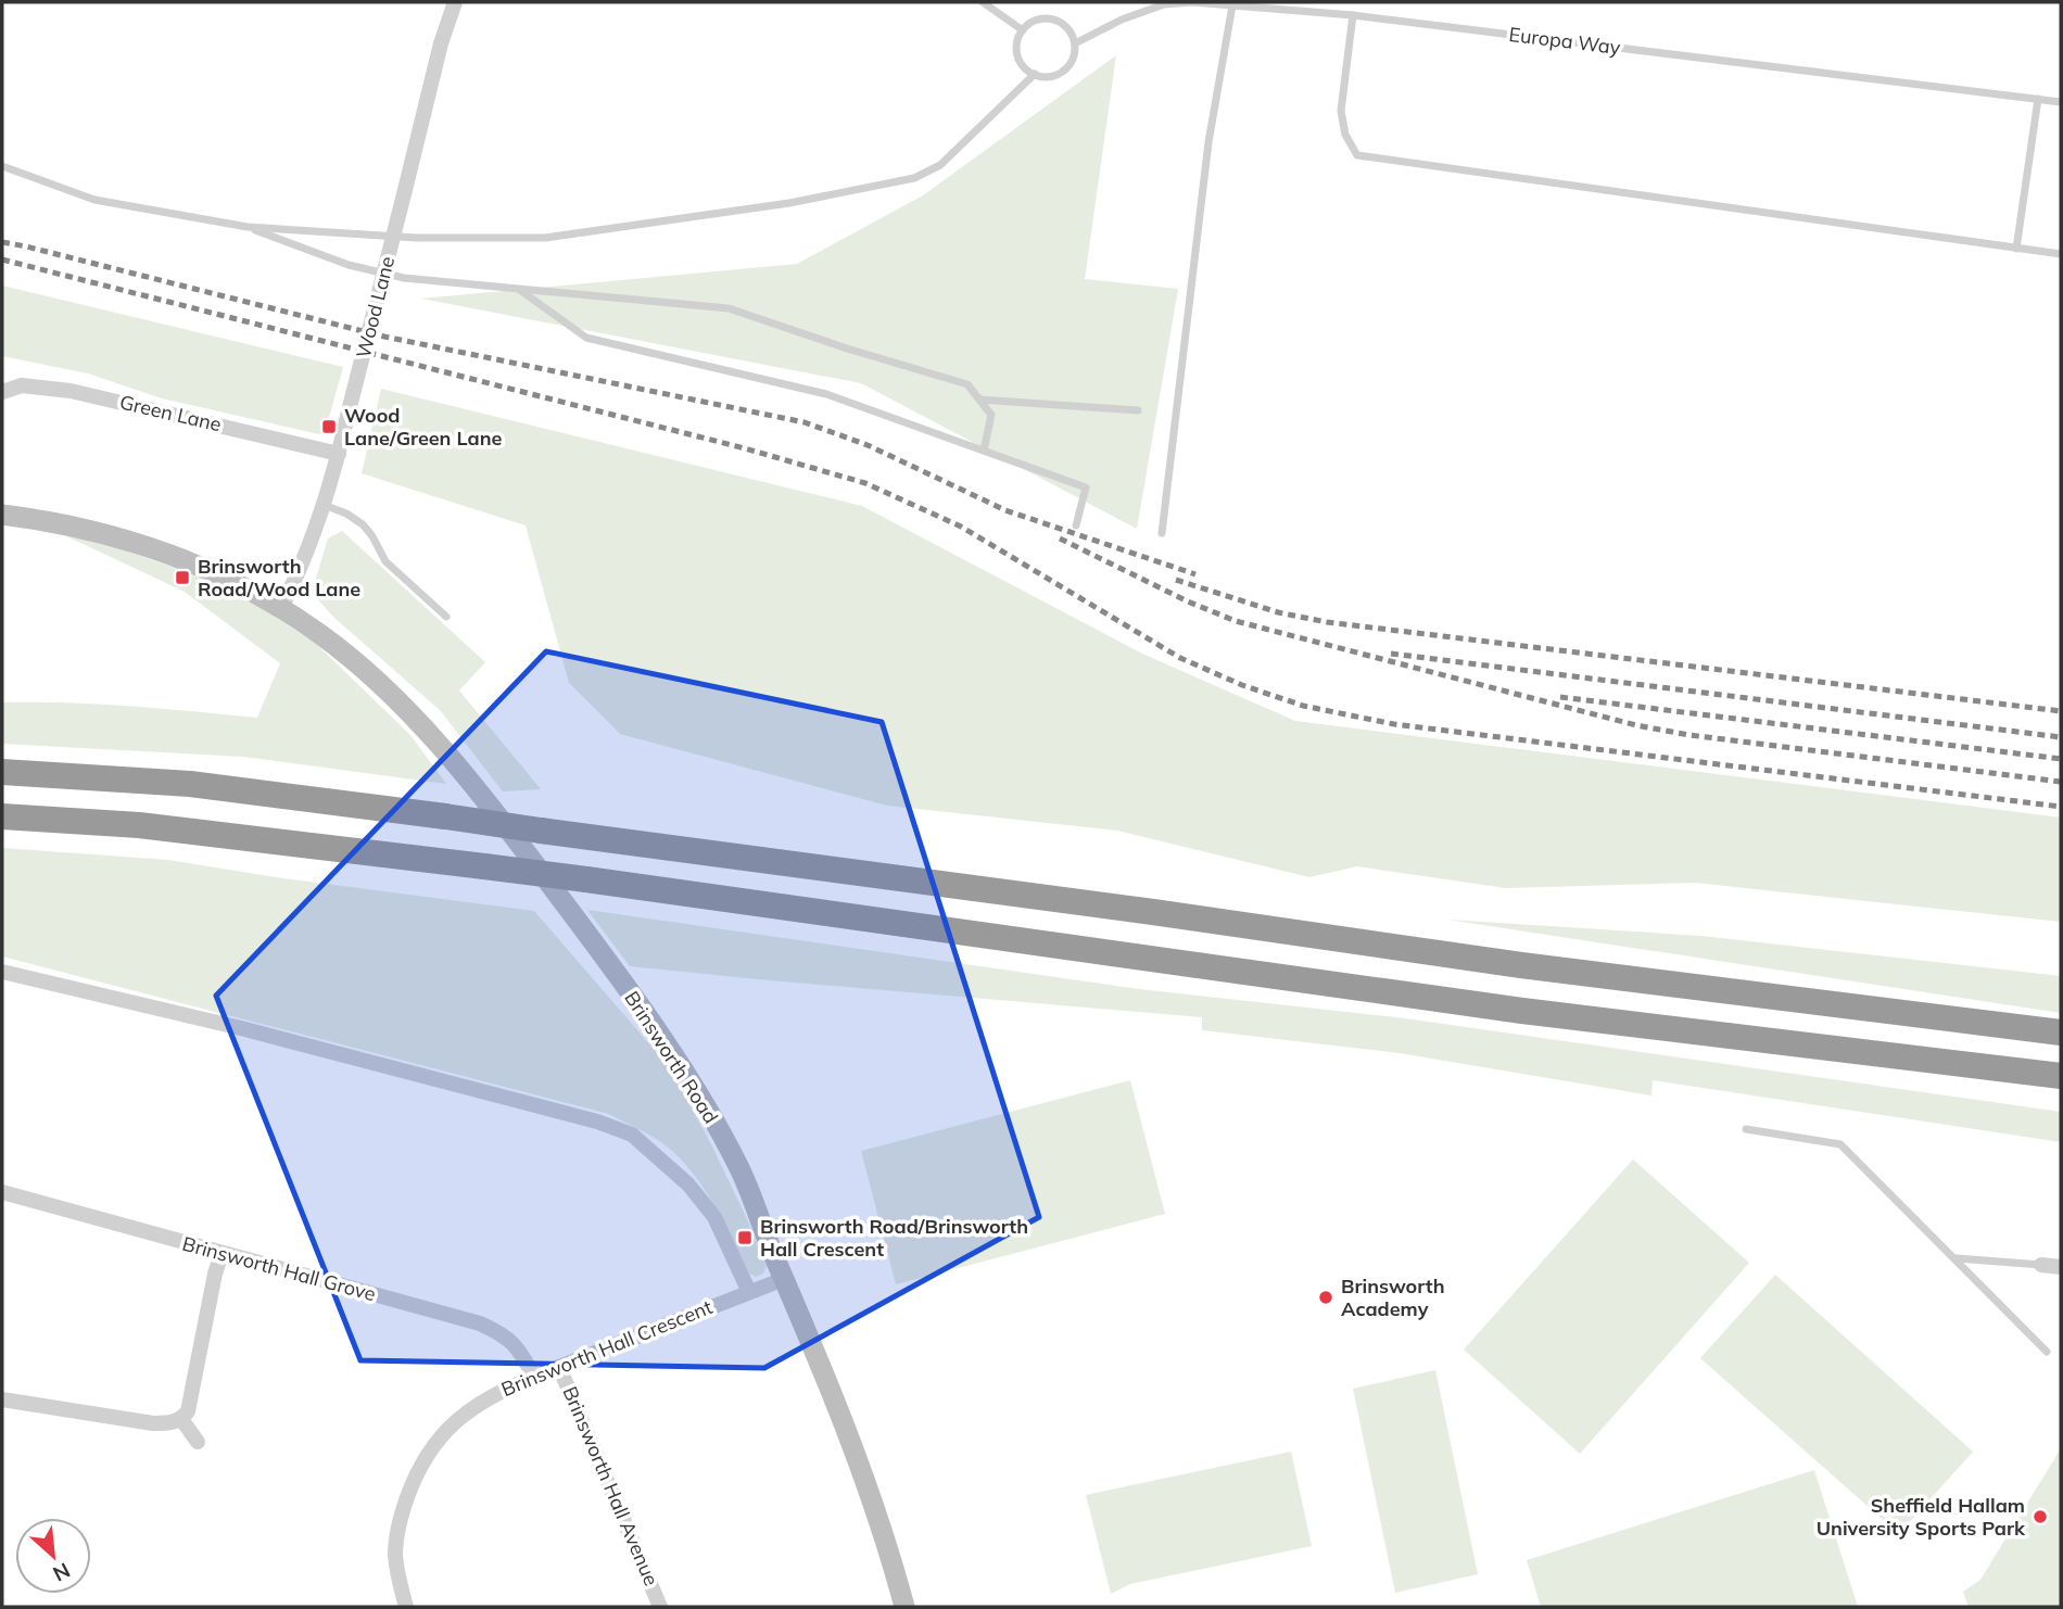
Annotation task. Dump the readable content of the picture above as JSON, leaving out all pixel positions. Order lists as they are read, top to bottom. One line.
{"streets":{"main road":["Brinsworth Road"],"street":["Wood Lane","Green Lane","Brinsworth Hall Grove","Brinsworth Hall Crescent","Brinsworth Hall Avenue"],"lane":["Europa Way"]},"crossings":[["Wood Lane","Green Lane"],["Wood Lane","Brinsworth Road"],["Brinsworth Road","Brinsworth Hall Crescent"],["Brinsworth Hall Grove","Brinsworth Hall Crescent"],["Brinsworth Hall Crescent","Brinsworth Hall Avenue"]],"places":{"transit":["Wood Lane/Green Lane","Brinsworth Road/Wood Lane","Brinsworth Road/Brinsworth Hall Crescent"],"other":["Brinsworth Academy","Sheffield Hallam University Sports Park"]},"north":"bottom right"}
